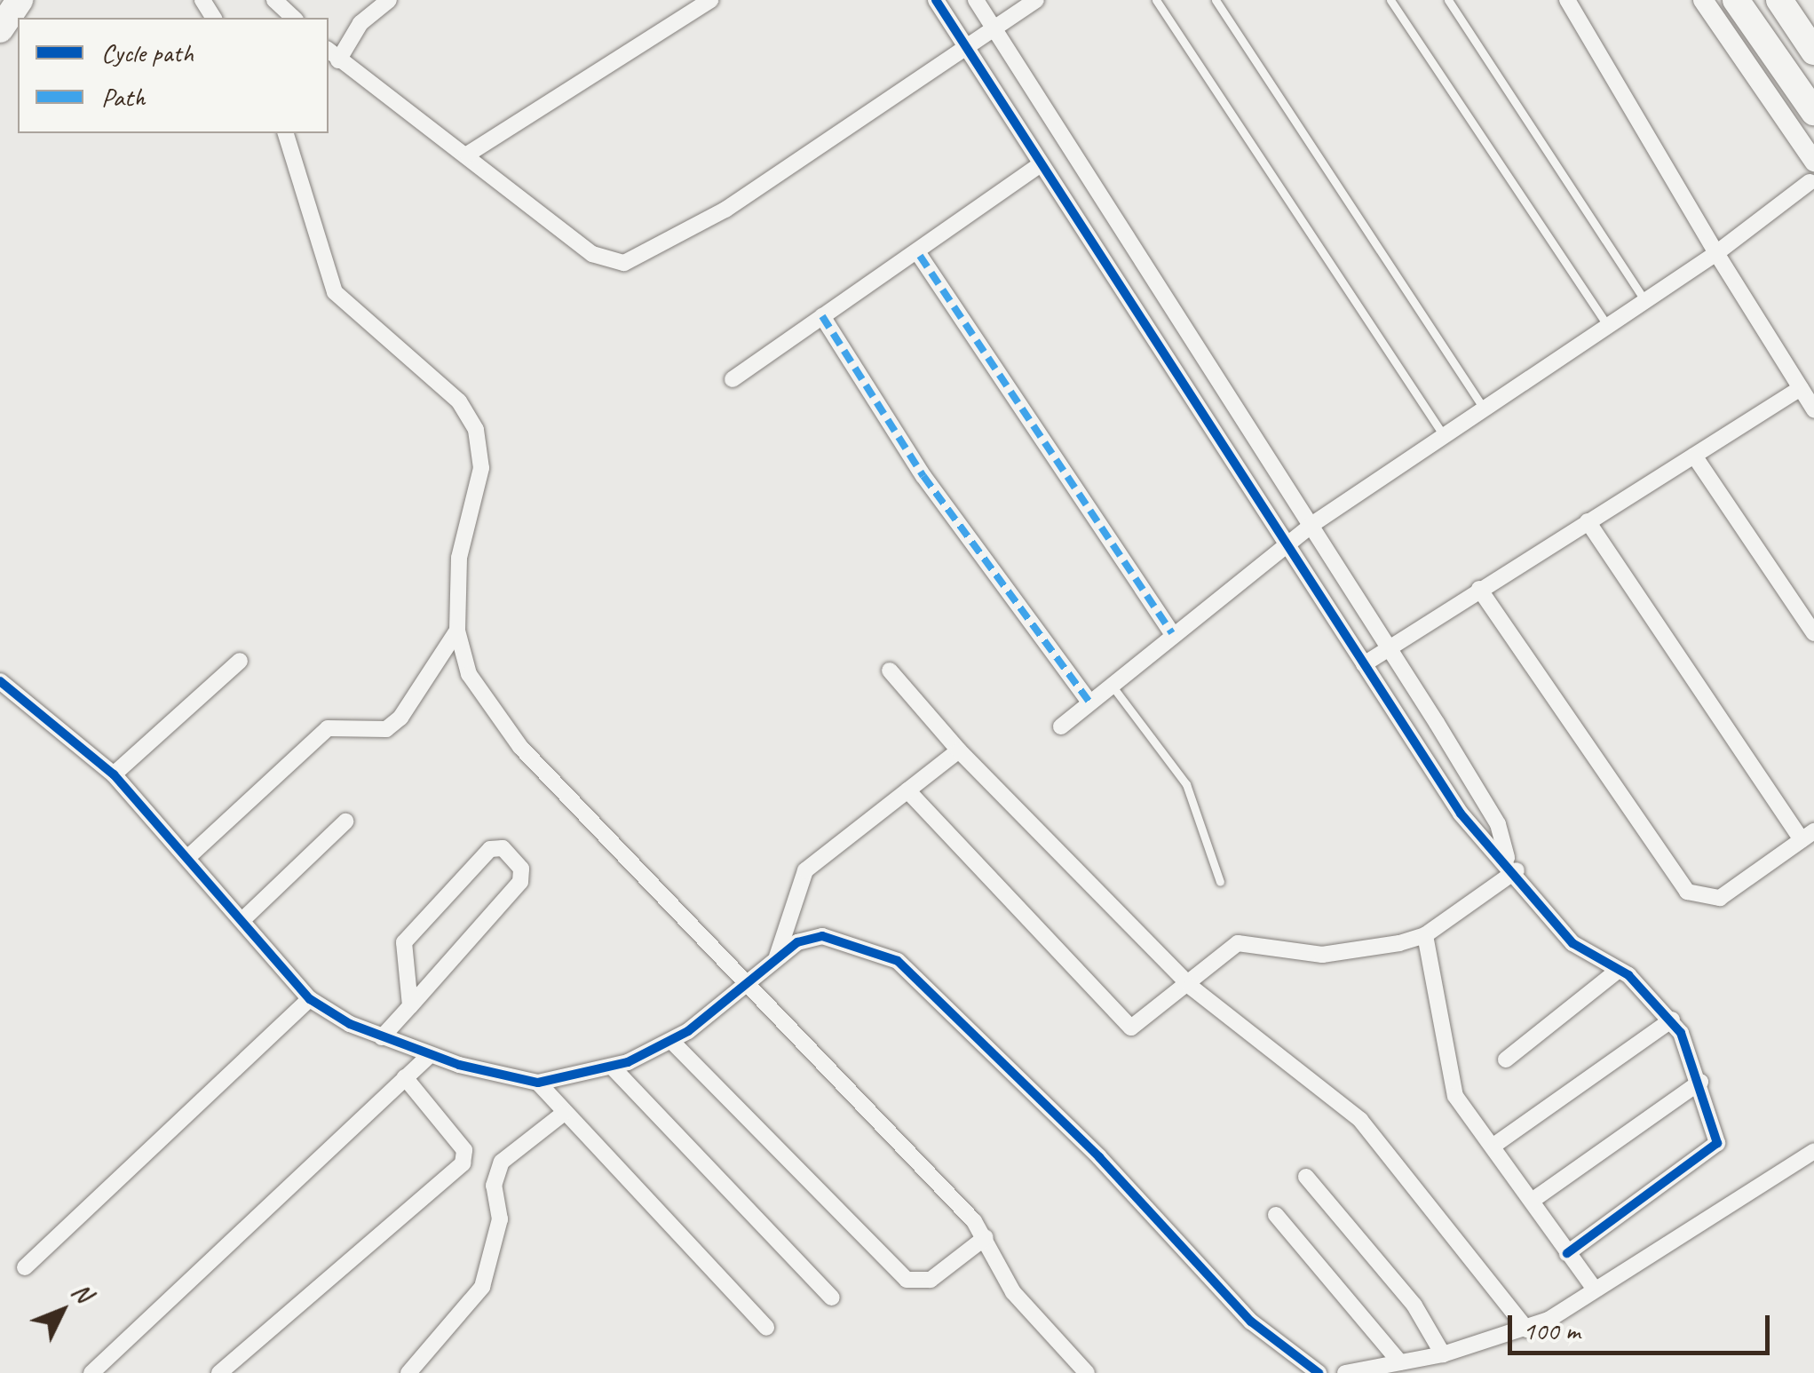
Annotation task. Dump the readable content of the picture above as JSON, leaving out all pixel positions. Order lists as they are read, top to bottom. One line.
{"legend":["Cycle path","Path"],"scale_bar":"100 m","north":"top right"}
